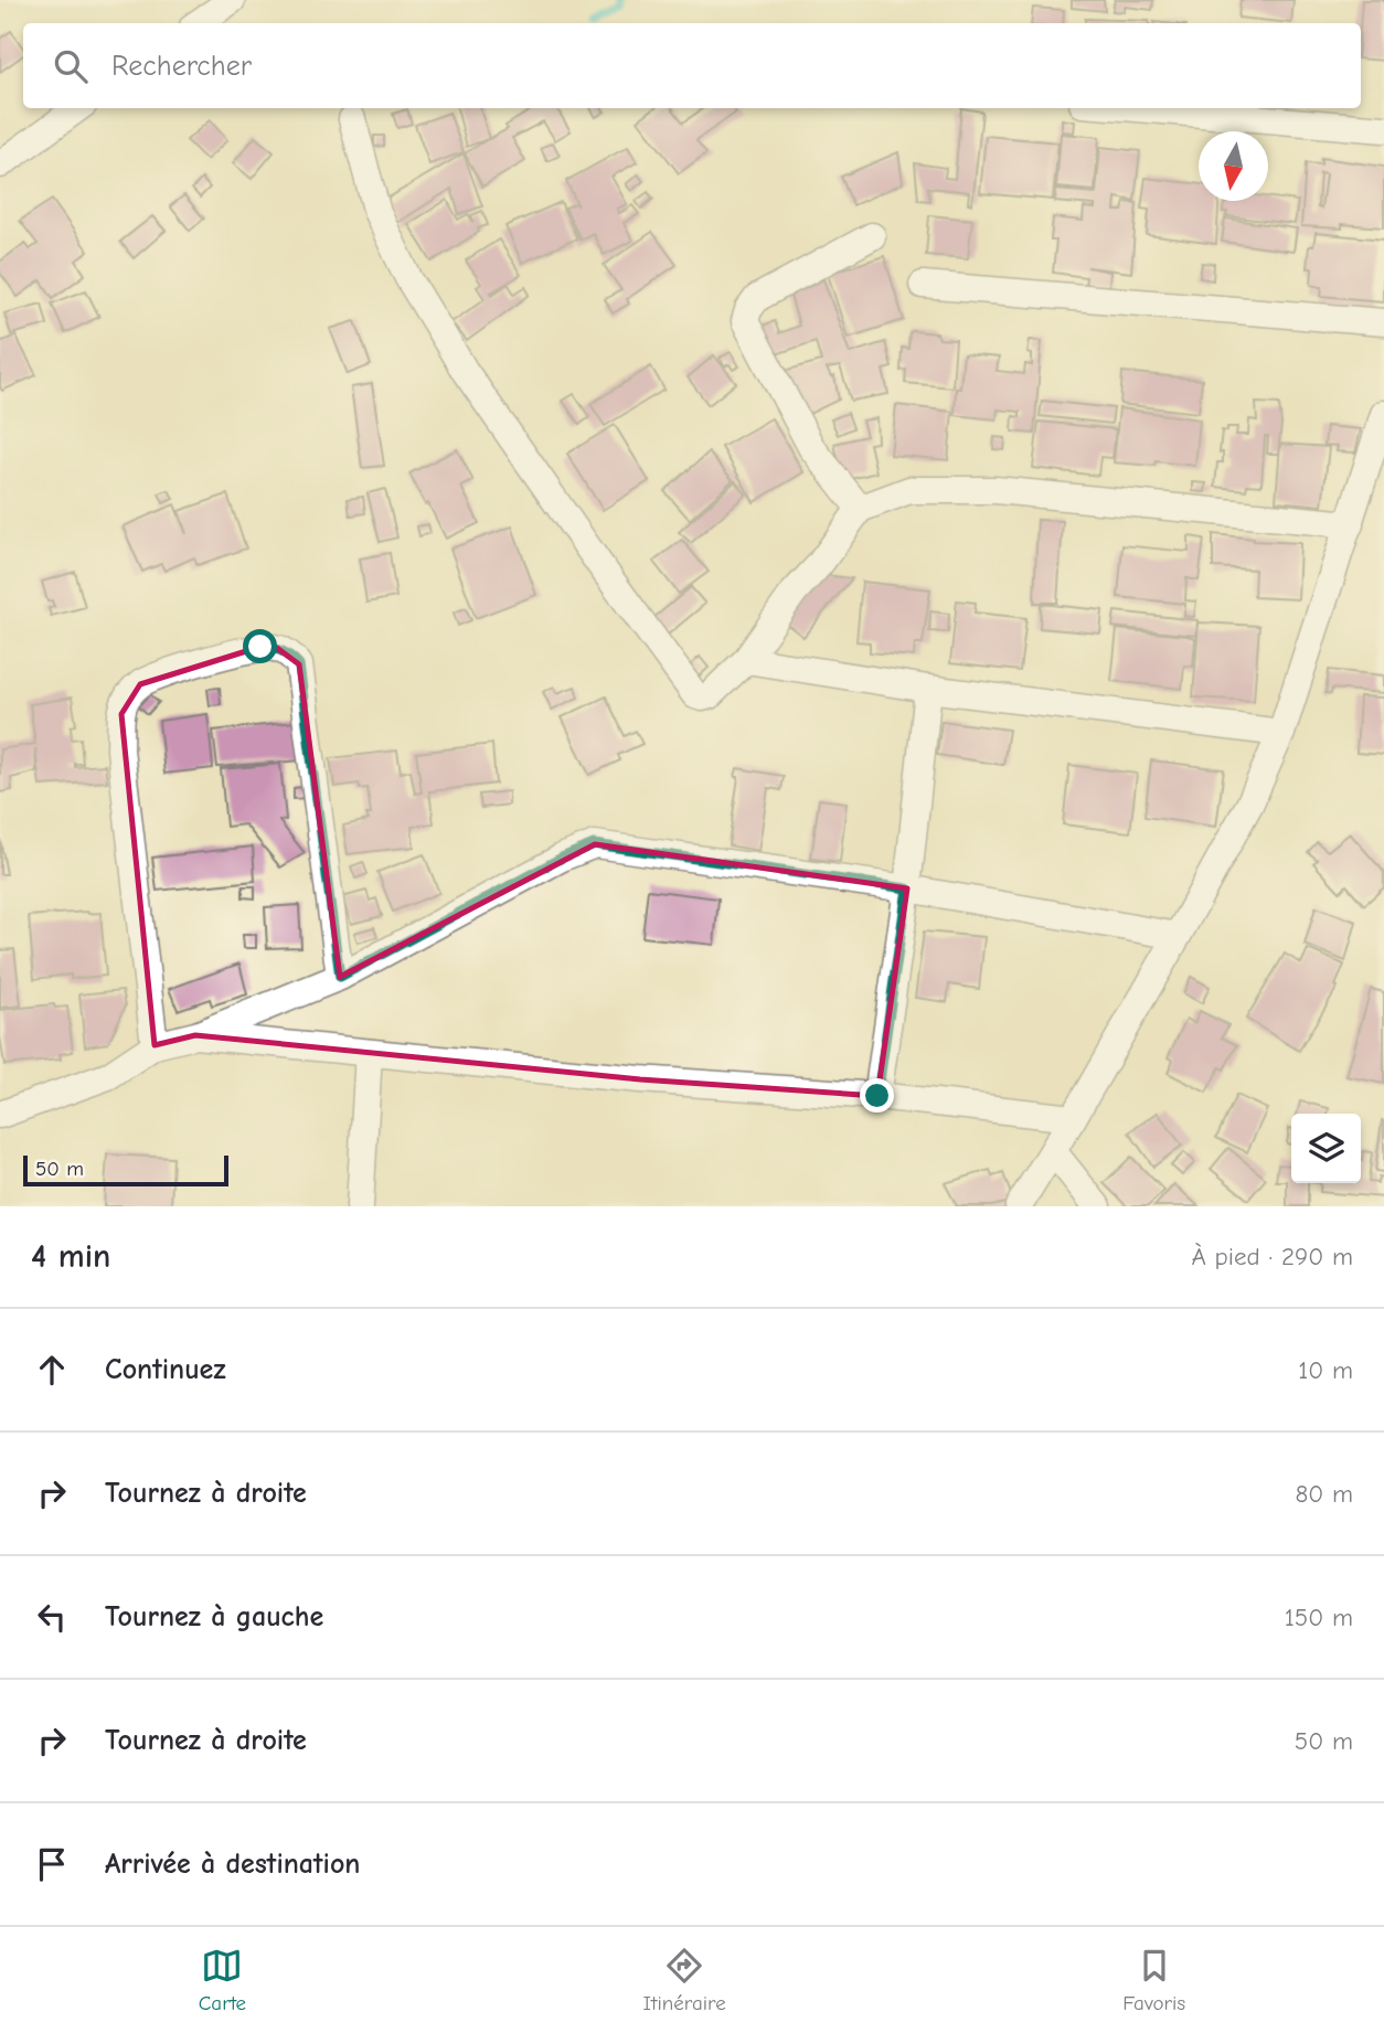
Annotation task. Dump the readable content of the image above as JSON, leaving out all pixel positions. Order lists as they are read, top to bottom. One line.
{"scale_bar":"50 m","north":"bottom","page":{"search":"Rechercher","scale":"50 m","heading":["4 min","À pied · 290 m"],"list":[["Continuez","10 m"],["Tournez à droite","80 m"],["Tournez à gauche","150 m"],["Tournez à droite","50 m"],"Arrivée à destination"],"nav":["Carte","Itinéraire","Favoris"]}}
